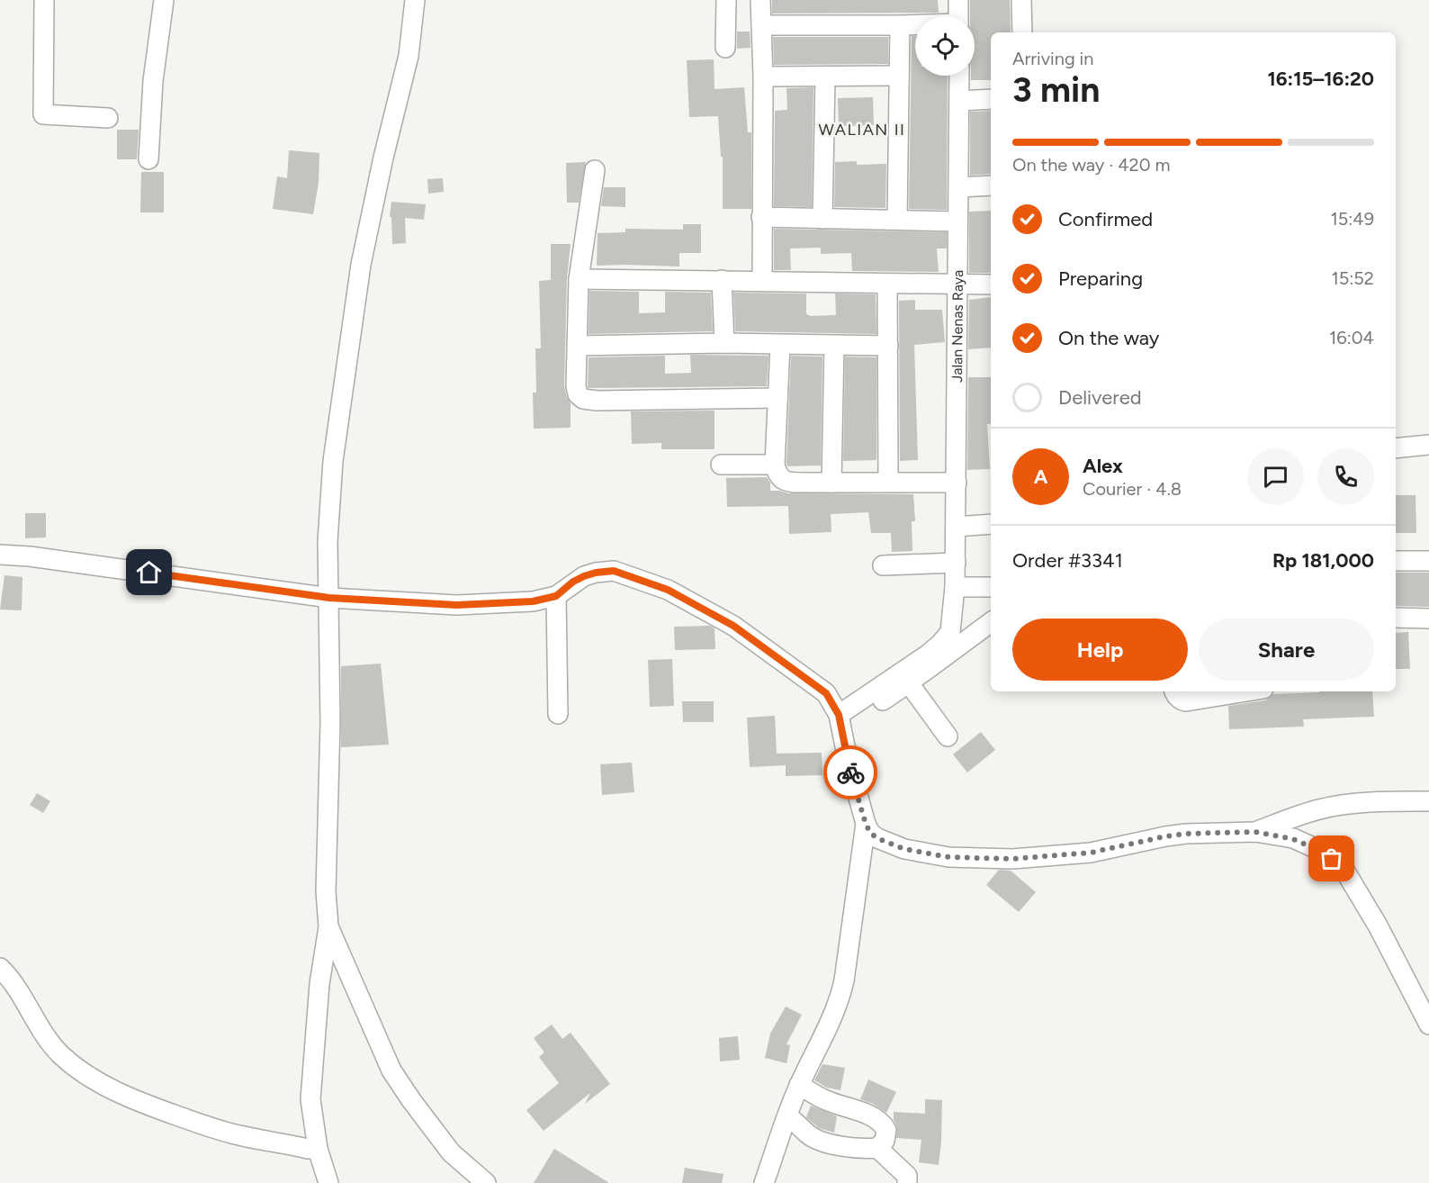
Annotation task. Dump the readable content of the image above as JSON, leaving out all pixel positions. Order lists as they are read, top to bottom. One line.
{"streets":{"street":["Jalan Nenas Raya"]},"districts":["WALIAN II"],"page":{"heading":["3 min","Arriving in","16:15–16:20"],"panel":["Alex","Courier · 4.8","Order #3341","Rp 181,000"],"bar":"On the way · 420 m","list":[["Confirmed","15:49"],["Preparing","15:52"],["On the way","16:04"],"Delivered"],"round":"A","buttons":["Help","Share"]}}
